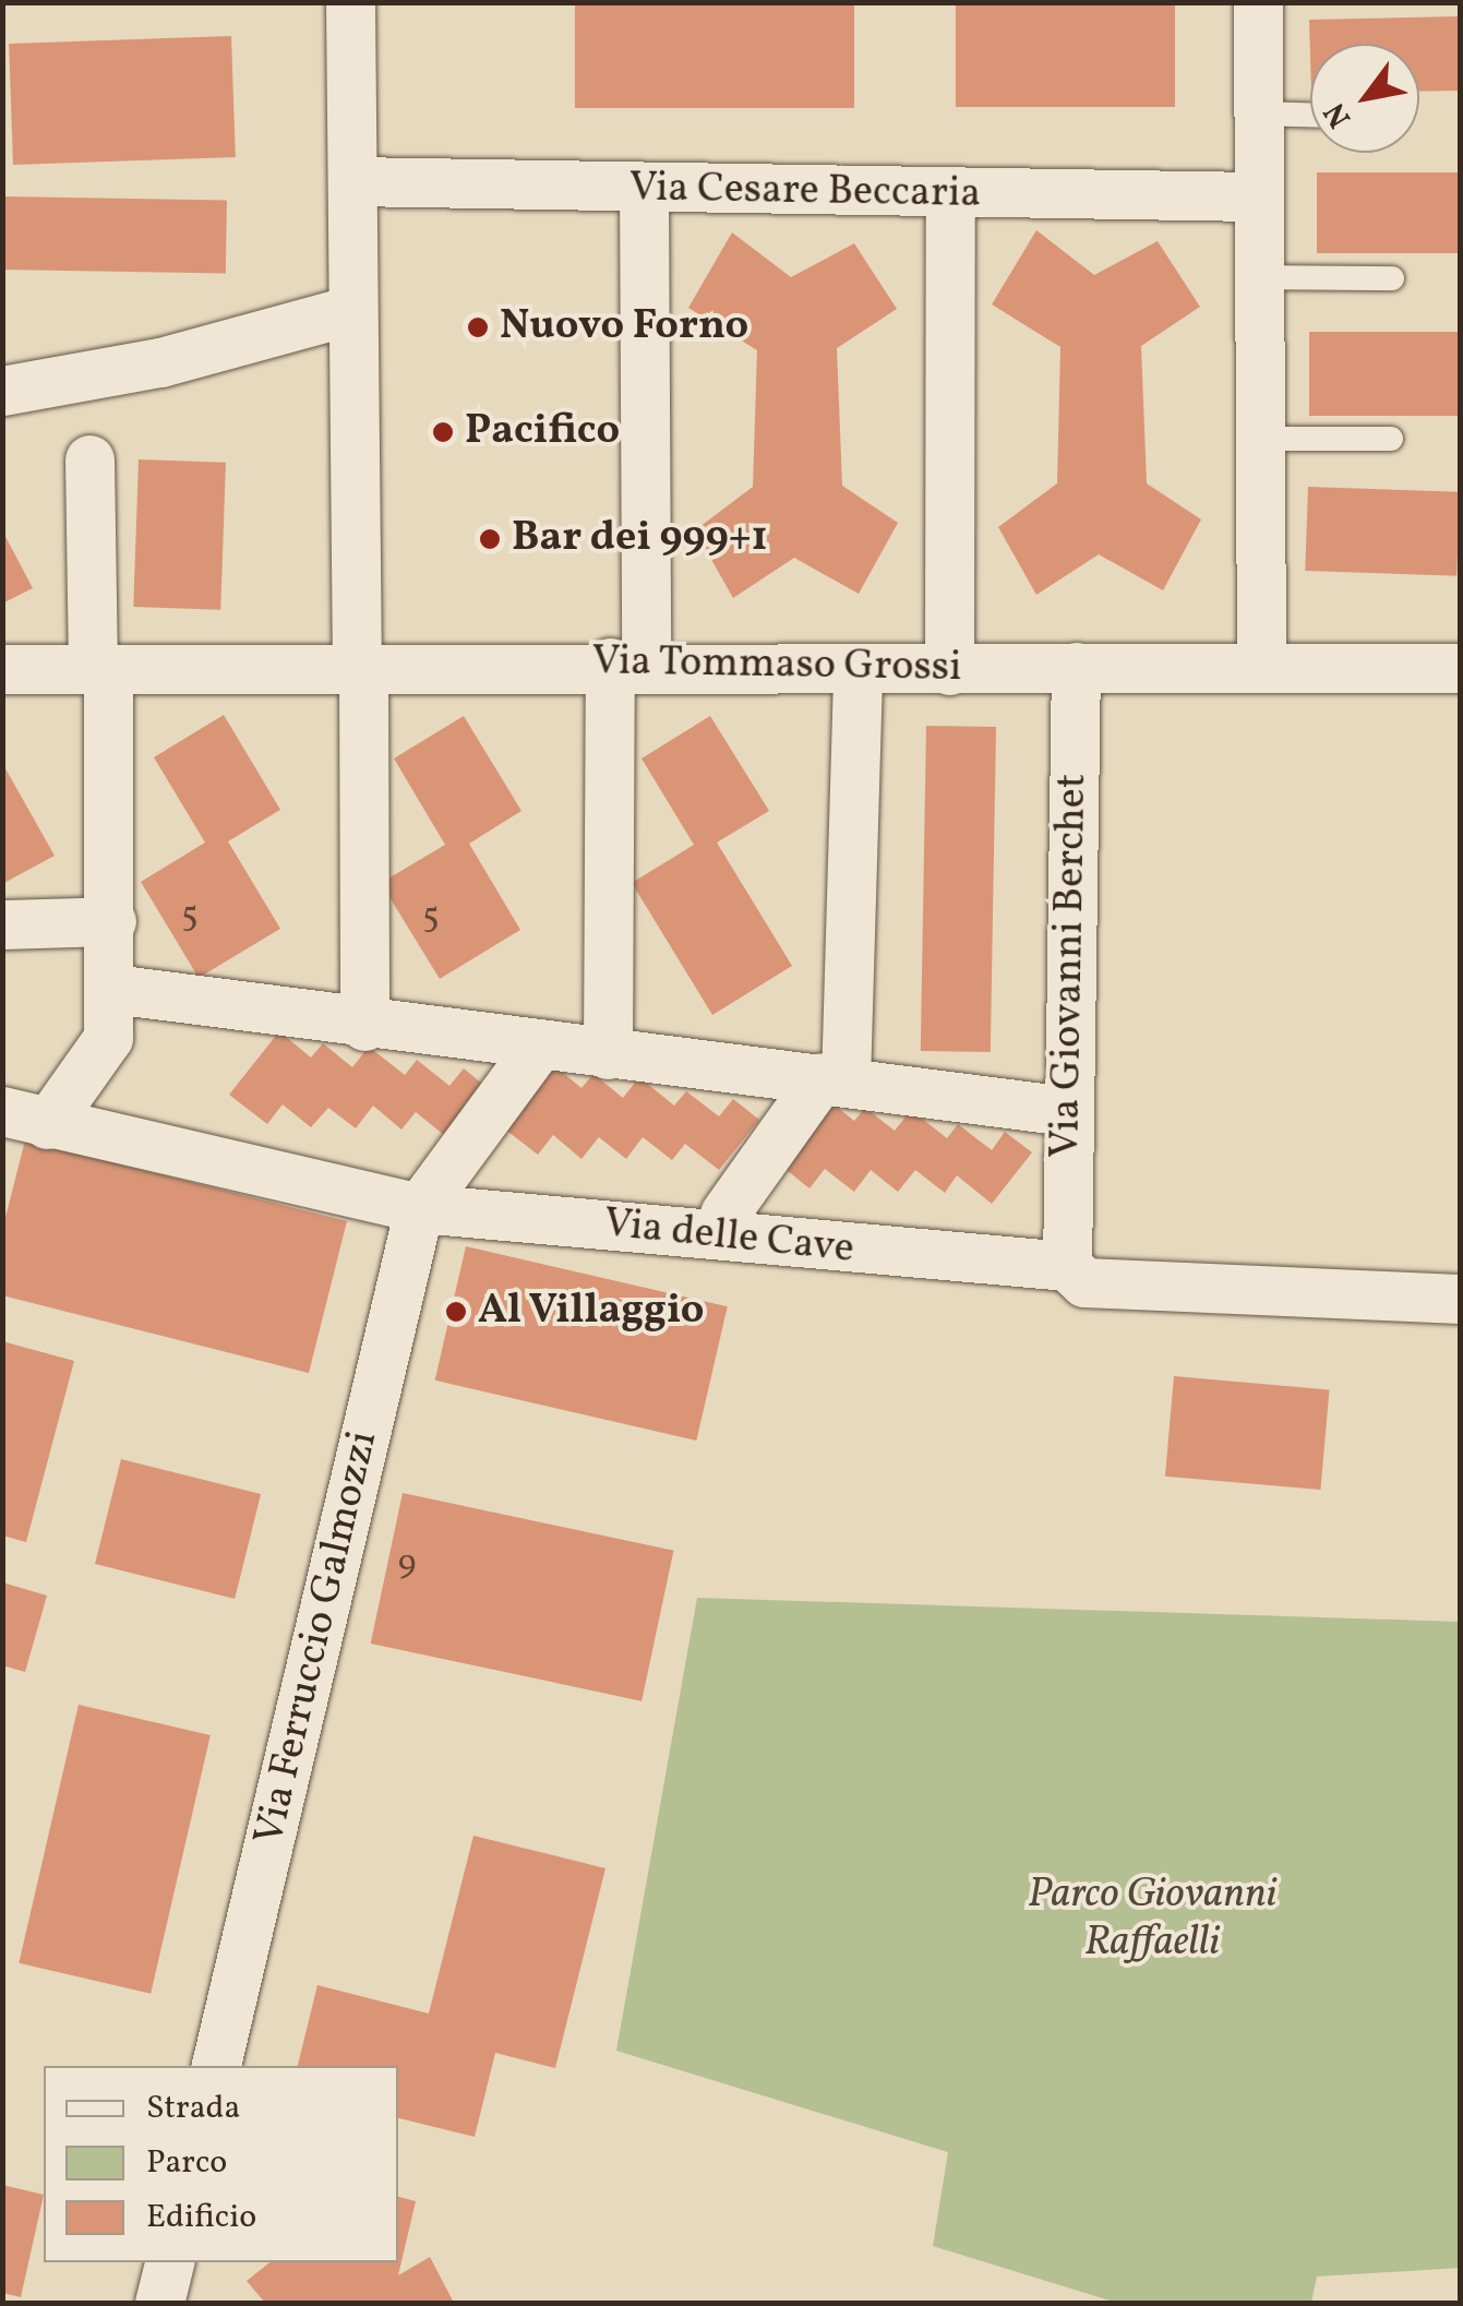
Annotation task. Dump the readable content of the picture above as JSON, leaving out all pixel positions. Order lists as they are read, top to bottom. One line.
{"streets":{"street":["Via Cesare Beccaria","Via Tommaso Grossi","Via Giovanni Berchet","Via delle Cave","Via Ferruccio Galmozzi"]},"crossings":[["Via Tommaso Grossi","Via Giovanni Berchet"],["Via Giovanni Berchet","Via delle Cave"],["Via delle Cave","Via Ferruccio Galmozzi"]],"parks":["Parco Giovanni Raffaelli"],"places":["Nuovo Forno","Pacifico","Bar dei 999+1","Al Villaggio"],"house_numbers":["5","5","9"],"legend":["Strada","Parco","Edificio"],"north":"bottom left"}
